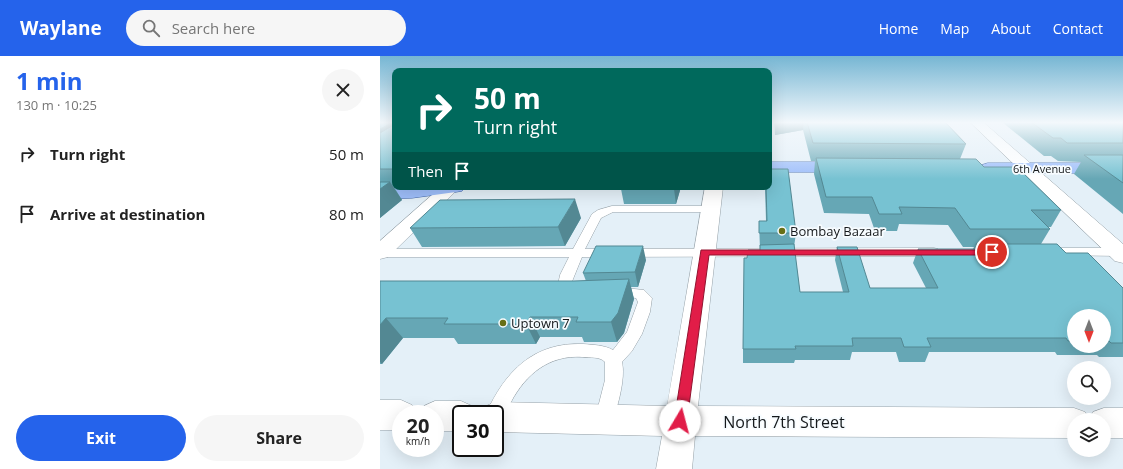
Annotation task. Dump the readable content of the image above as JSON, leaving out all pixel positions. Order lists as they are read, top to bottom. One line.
{"streets":{"main road":["6th Avenue"],"street":["North 7th Street"]},"places":["Bombay Bazaar","Uptown 7"],"north":"bottom","page":{"header":"Waylane","search":"Search here","nav":["Home","Map","About","Contact"],"heading":["1 min","130 m · 10:25"],"turn":["50 m","Turn right"],"list":[{"name":"Turn right","value":"50 m"},{"name":"Arrive at destination","value":"80 m"}],"then":"Then","speed":"20 km/h","limit":"30","buttons":["Exit","Share"]}}
